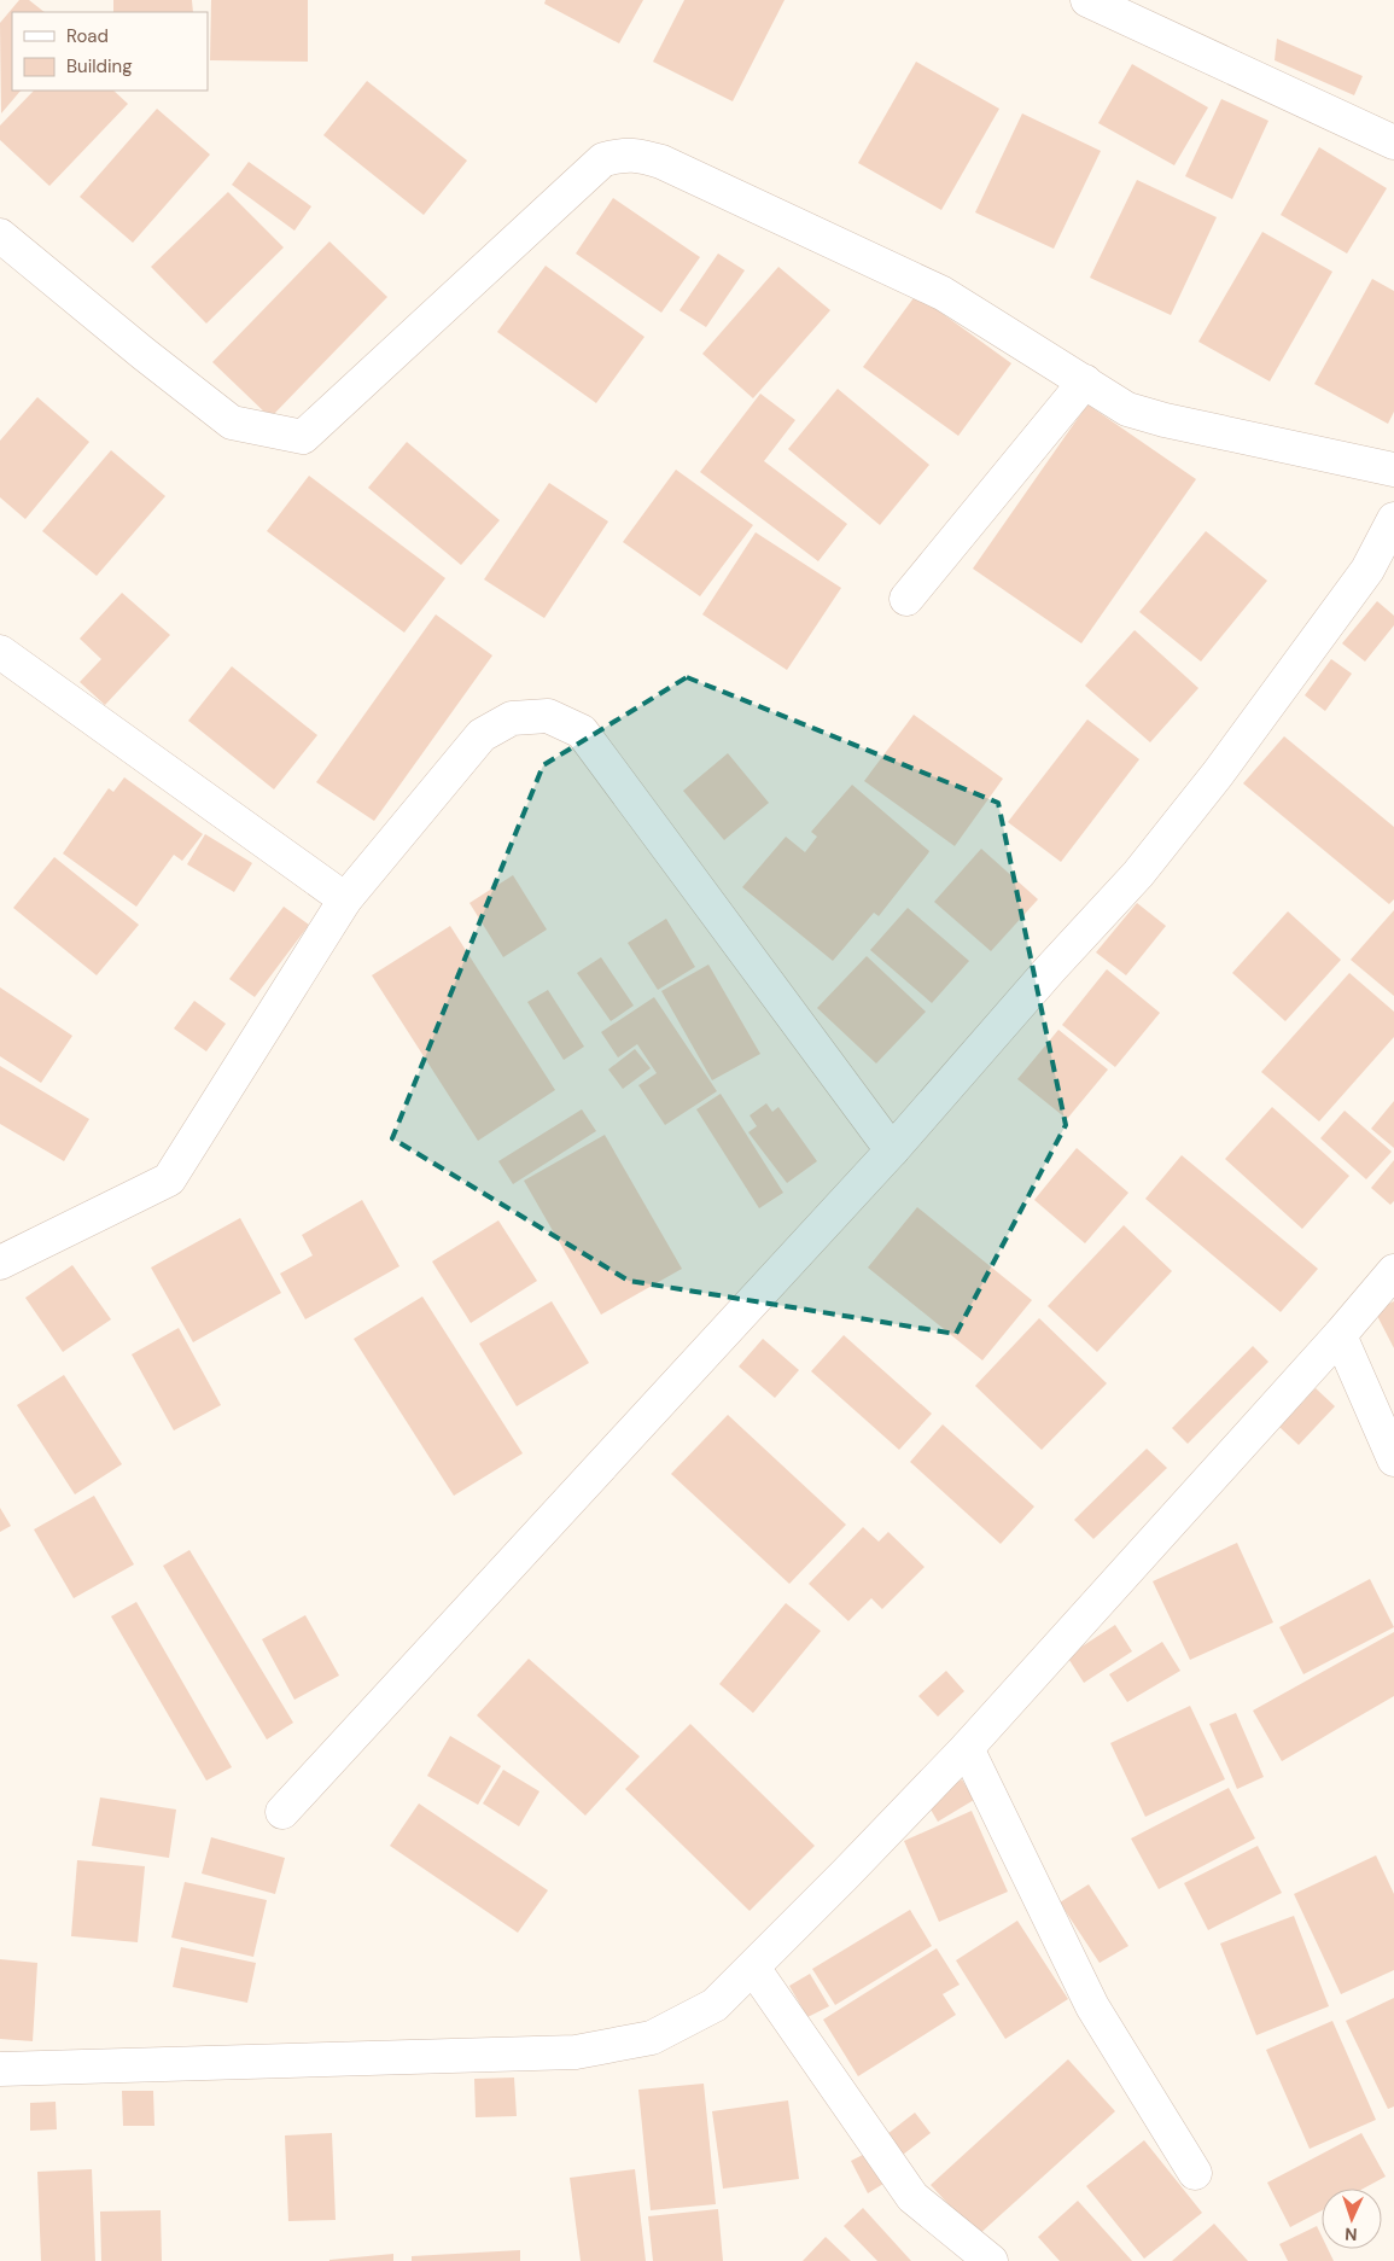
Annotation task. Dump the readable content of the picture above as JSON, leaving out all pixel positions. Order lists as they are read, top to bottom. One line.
{"legend":["Road","Building"],"north":"bottom"}
